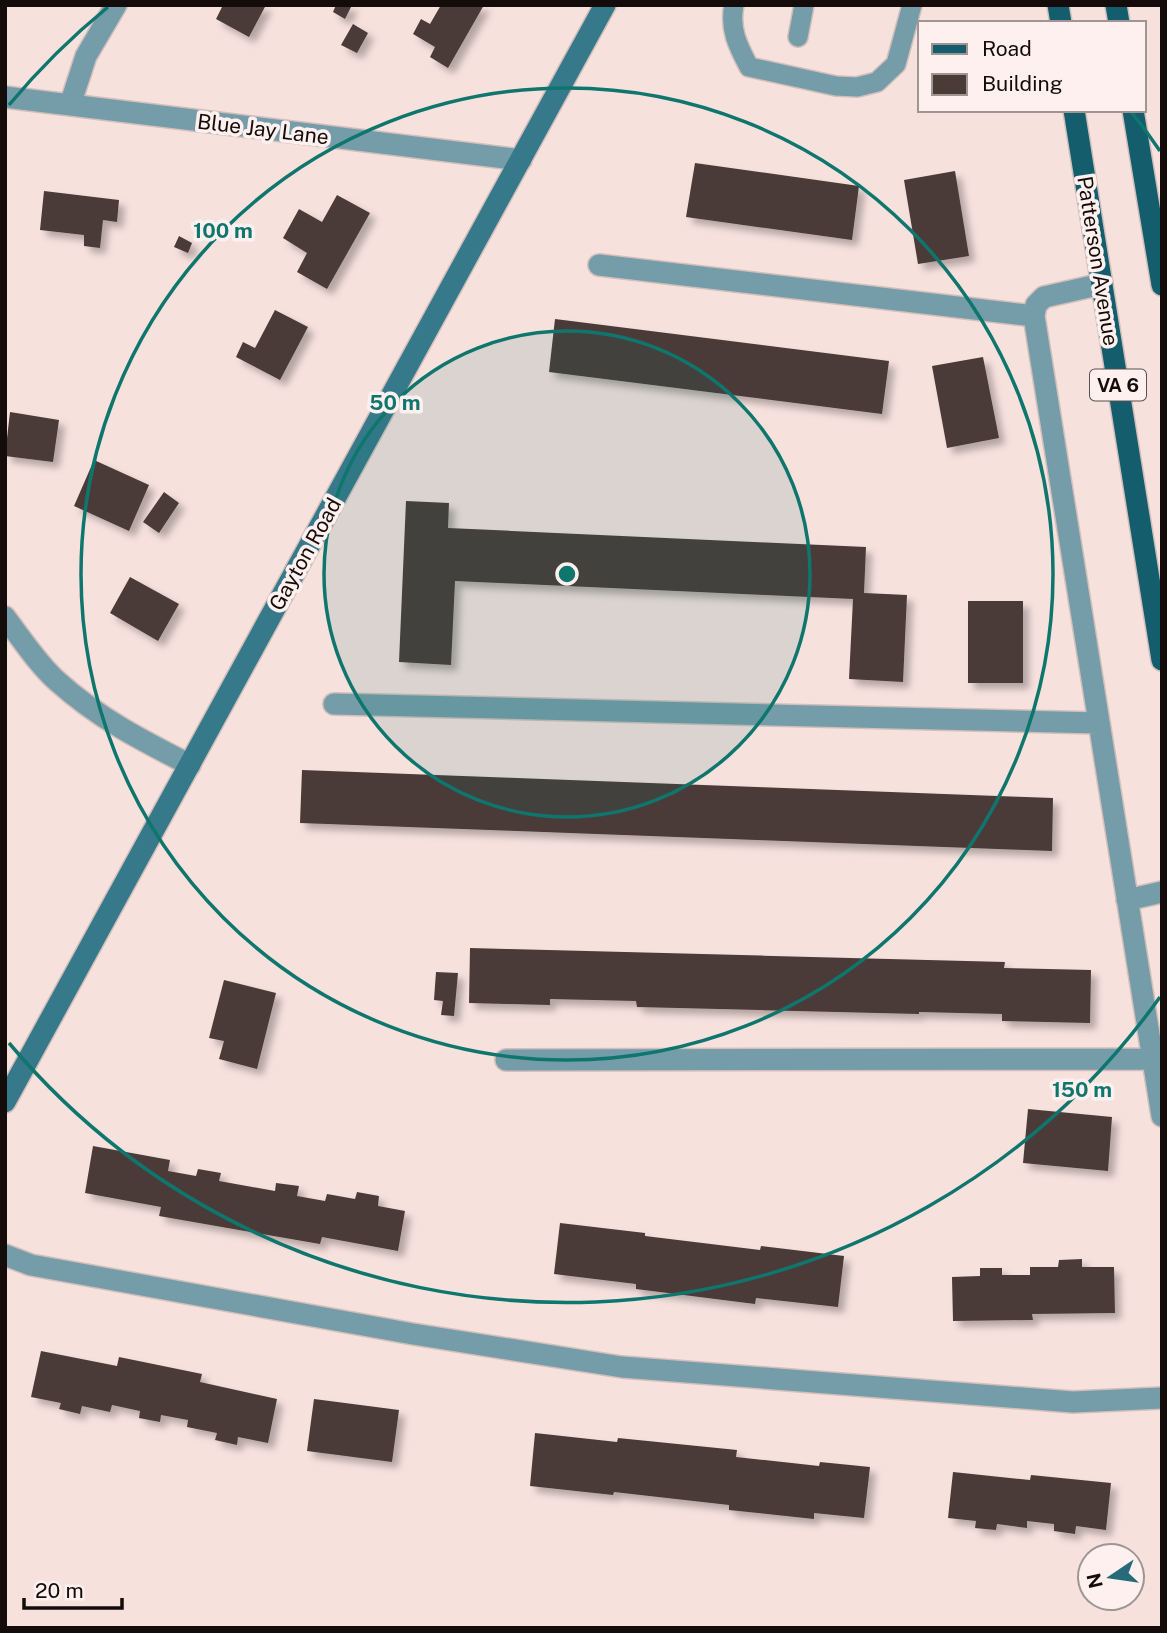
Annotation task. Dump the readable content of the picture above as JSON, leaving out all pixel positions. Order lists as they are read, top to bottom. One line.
{"streets":{"main road":["Patterson Avenue","VA 6"],"street":["Blue Jay Lane","Gayton Road"]},"crossings":[["Blue Jay Lane","Gayton Road"]],"legend":["Road","Building"],"scale_bar":"20 m","north":"left","rings":["100 m","50 m","150 m"]}
